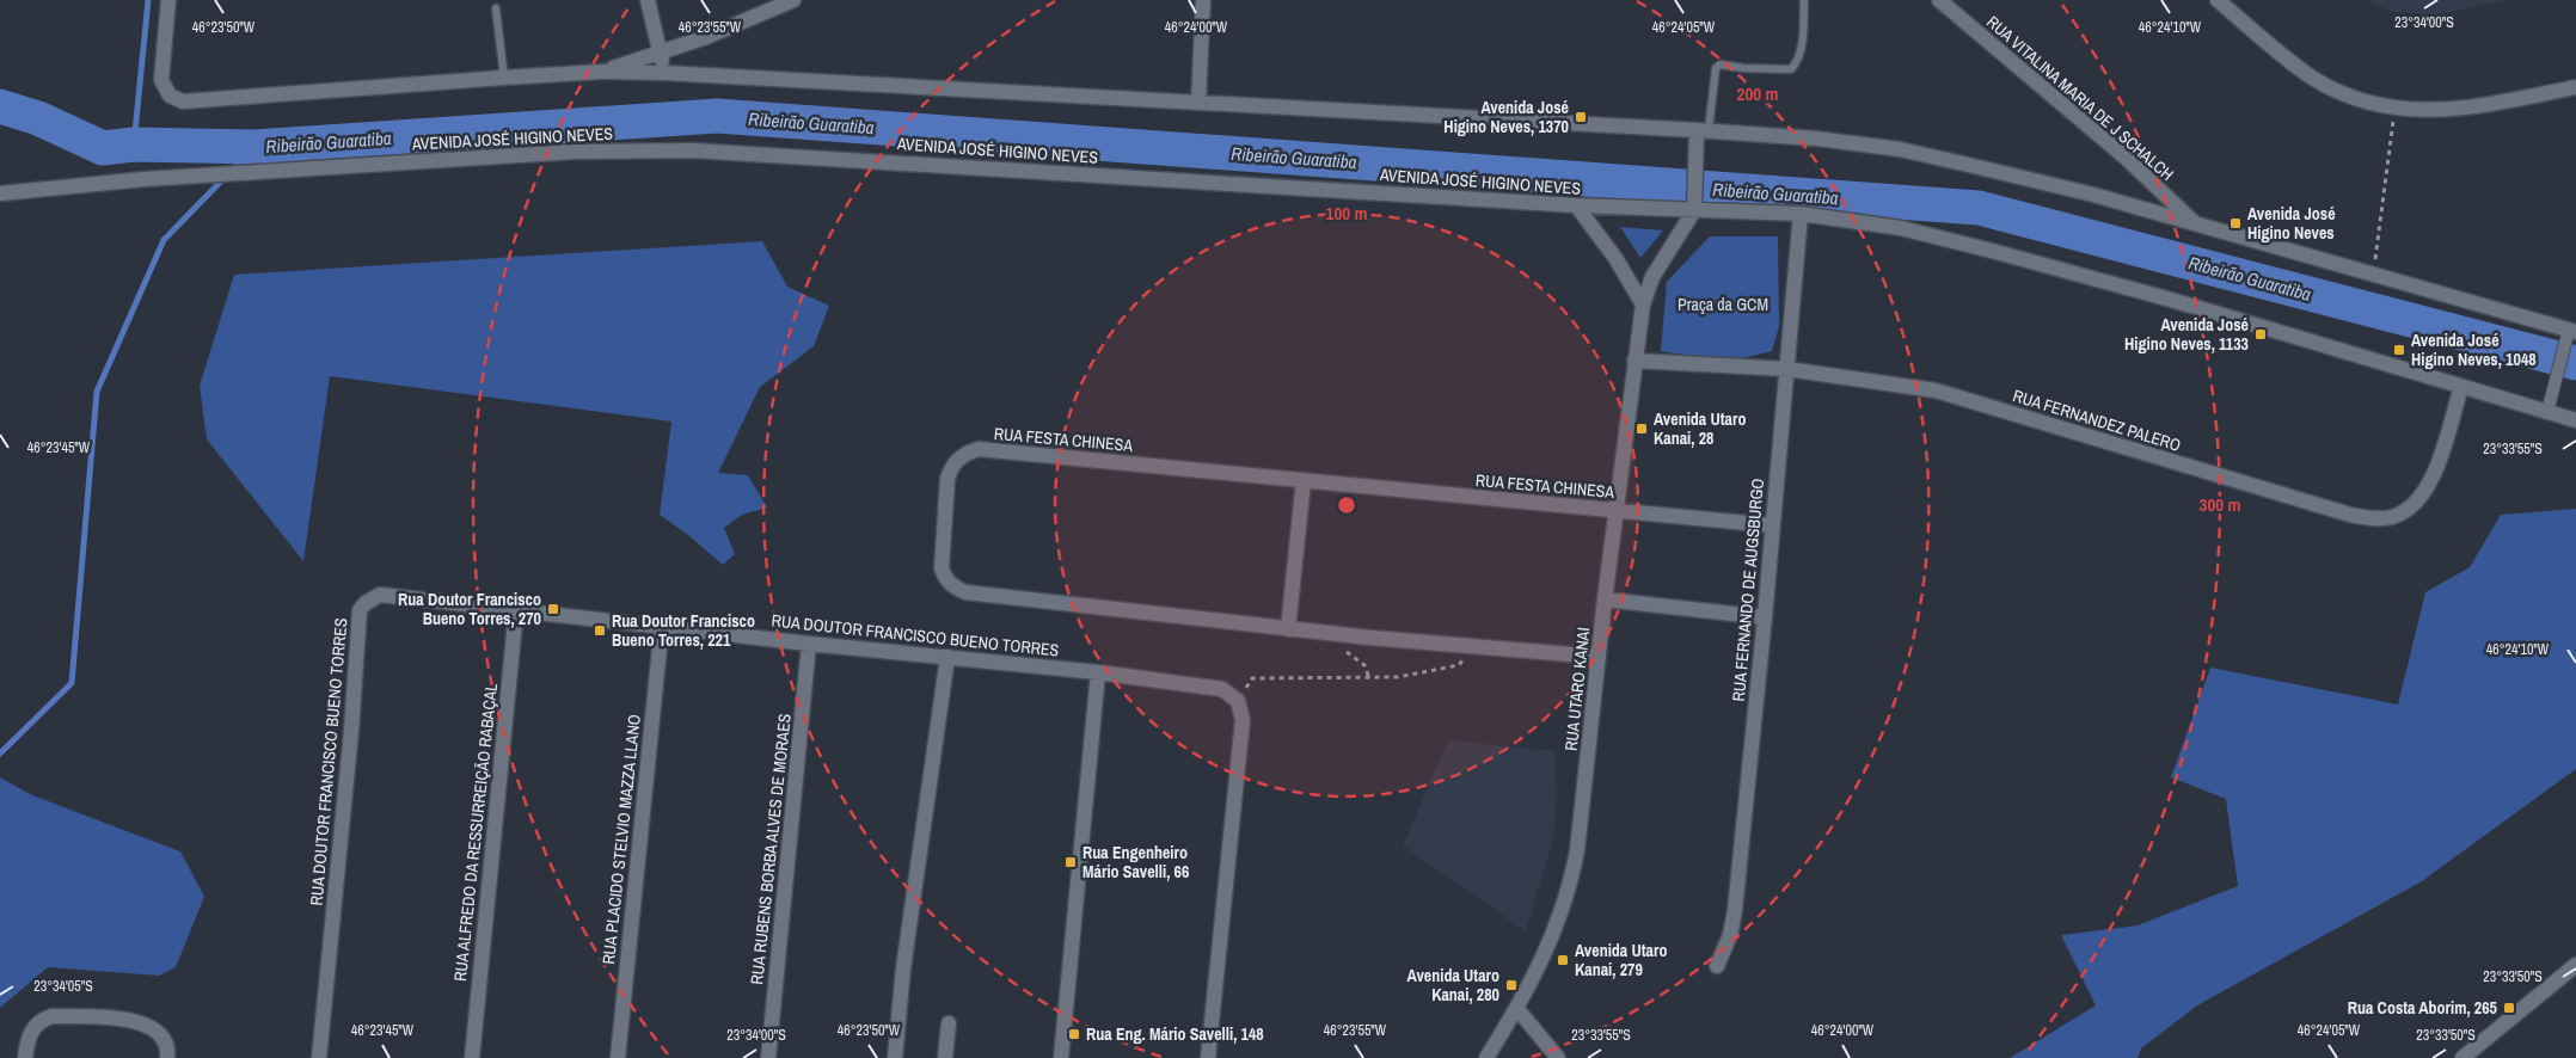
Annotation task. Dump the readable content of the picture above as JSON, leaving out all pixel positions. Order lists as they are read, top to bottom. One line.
{"streets":{"street":["RUA VITALINA MARIA DE J SCHALCH","AVENIDA JOSÉ HIGINO NEVES","RUA FERNANDEZ PALERO","RUA FESTA CHINESA","RUA FERNANDO DE AUGSBURGO","RUA DOUTOR FRANCISCO BUENO TORRES","RUA UTARO KANAI","RUA ALFREDO DA RESSURREIÇÃO RABAÇAL","RUA PLACIDO STELVIO MAZZA LLANO","RUA RUBENS BORBA ALVES DE MORAES"]},"crossings":[["AVENIDA JOSÉ HIGINO NEVES","RUA FERNANDEZ PALERO"],["AVENIDA JOSÉ HIGINO NEVES","RUA FERNANDO DE AUGSBURGO"],["AVENIDA JOSÉ HIGINO NEVES","RUA UTARO KANAI"],["RUA FERNANDEZ PALERO","RUA FERNANDO DE AUGSBURGO"],["RUA FERNANDEZ PALERO","RUA UTARO KANAI"],["RUA FESTA CHINESA","RUA FERNANDO DE AUGSBURGO"],["RUA FESTA CHINESA","RUA UTARO KANAI"],["RUA DOUTOR FRANCISCO BUENO TORRES","RUA ALFREDO DA RESSURREIÇÃO RABAÇAL"],["RUA DOUTOR FRANCISCO BUENO TORRES","RUA PLACIDO STELVIO MAZZA LLANO"],["RUA DOUTOR FRANCISCO BUENO TORRES","RUA RUBENS BORBA ALVES DE MORAES"]],"water":["Ribeirão Guaratiba"],"parks":["Praça da GCM"],"places":{"transit":["Avenida José Higino Neves, 1370","Avenida José Higino Neves","Avenida José Higino Neves, 1133","Avenida José Higino Neves, 1048","Avenida Utaro Kanai, 28","Rua Doutor Francisco Bueno Torres, 270","Rua Doutor Francisco Bueno Torres, 221","Rua Engenheiro Mário Savelli, 66","Avenida Utaro Kanai, 279","Avenida Utaro Kanai, 280","Rua Costa Aborim, 265","Rua Eng. Mário Savelli, 148"]},"coordinates":["23°34'00\"S","46°23'50\"W","46°23'55\"W","46°24'00\"W","46°24'05\"W","46°24'10\"W","46°23'45\"W","23°33'55\"S","23°33'50\"S","23°34'05\"S"],"rings":["200 m","100 m","300 m"]}
